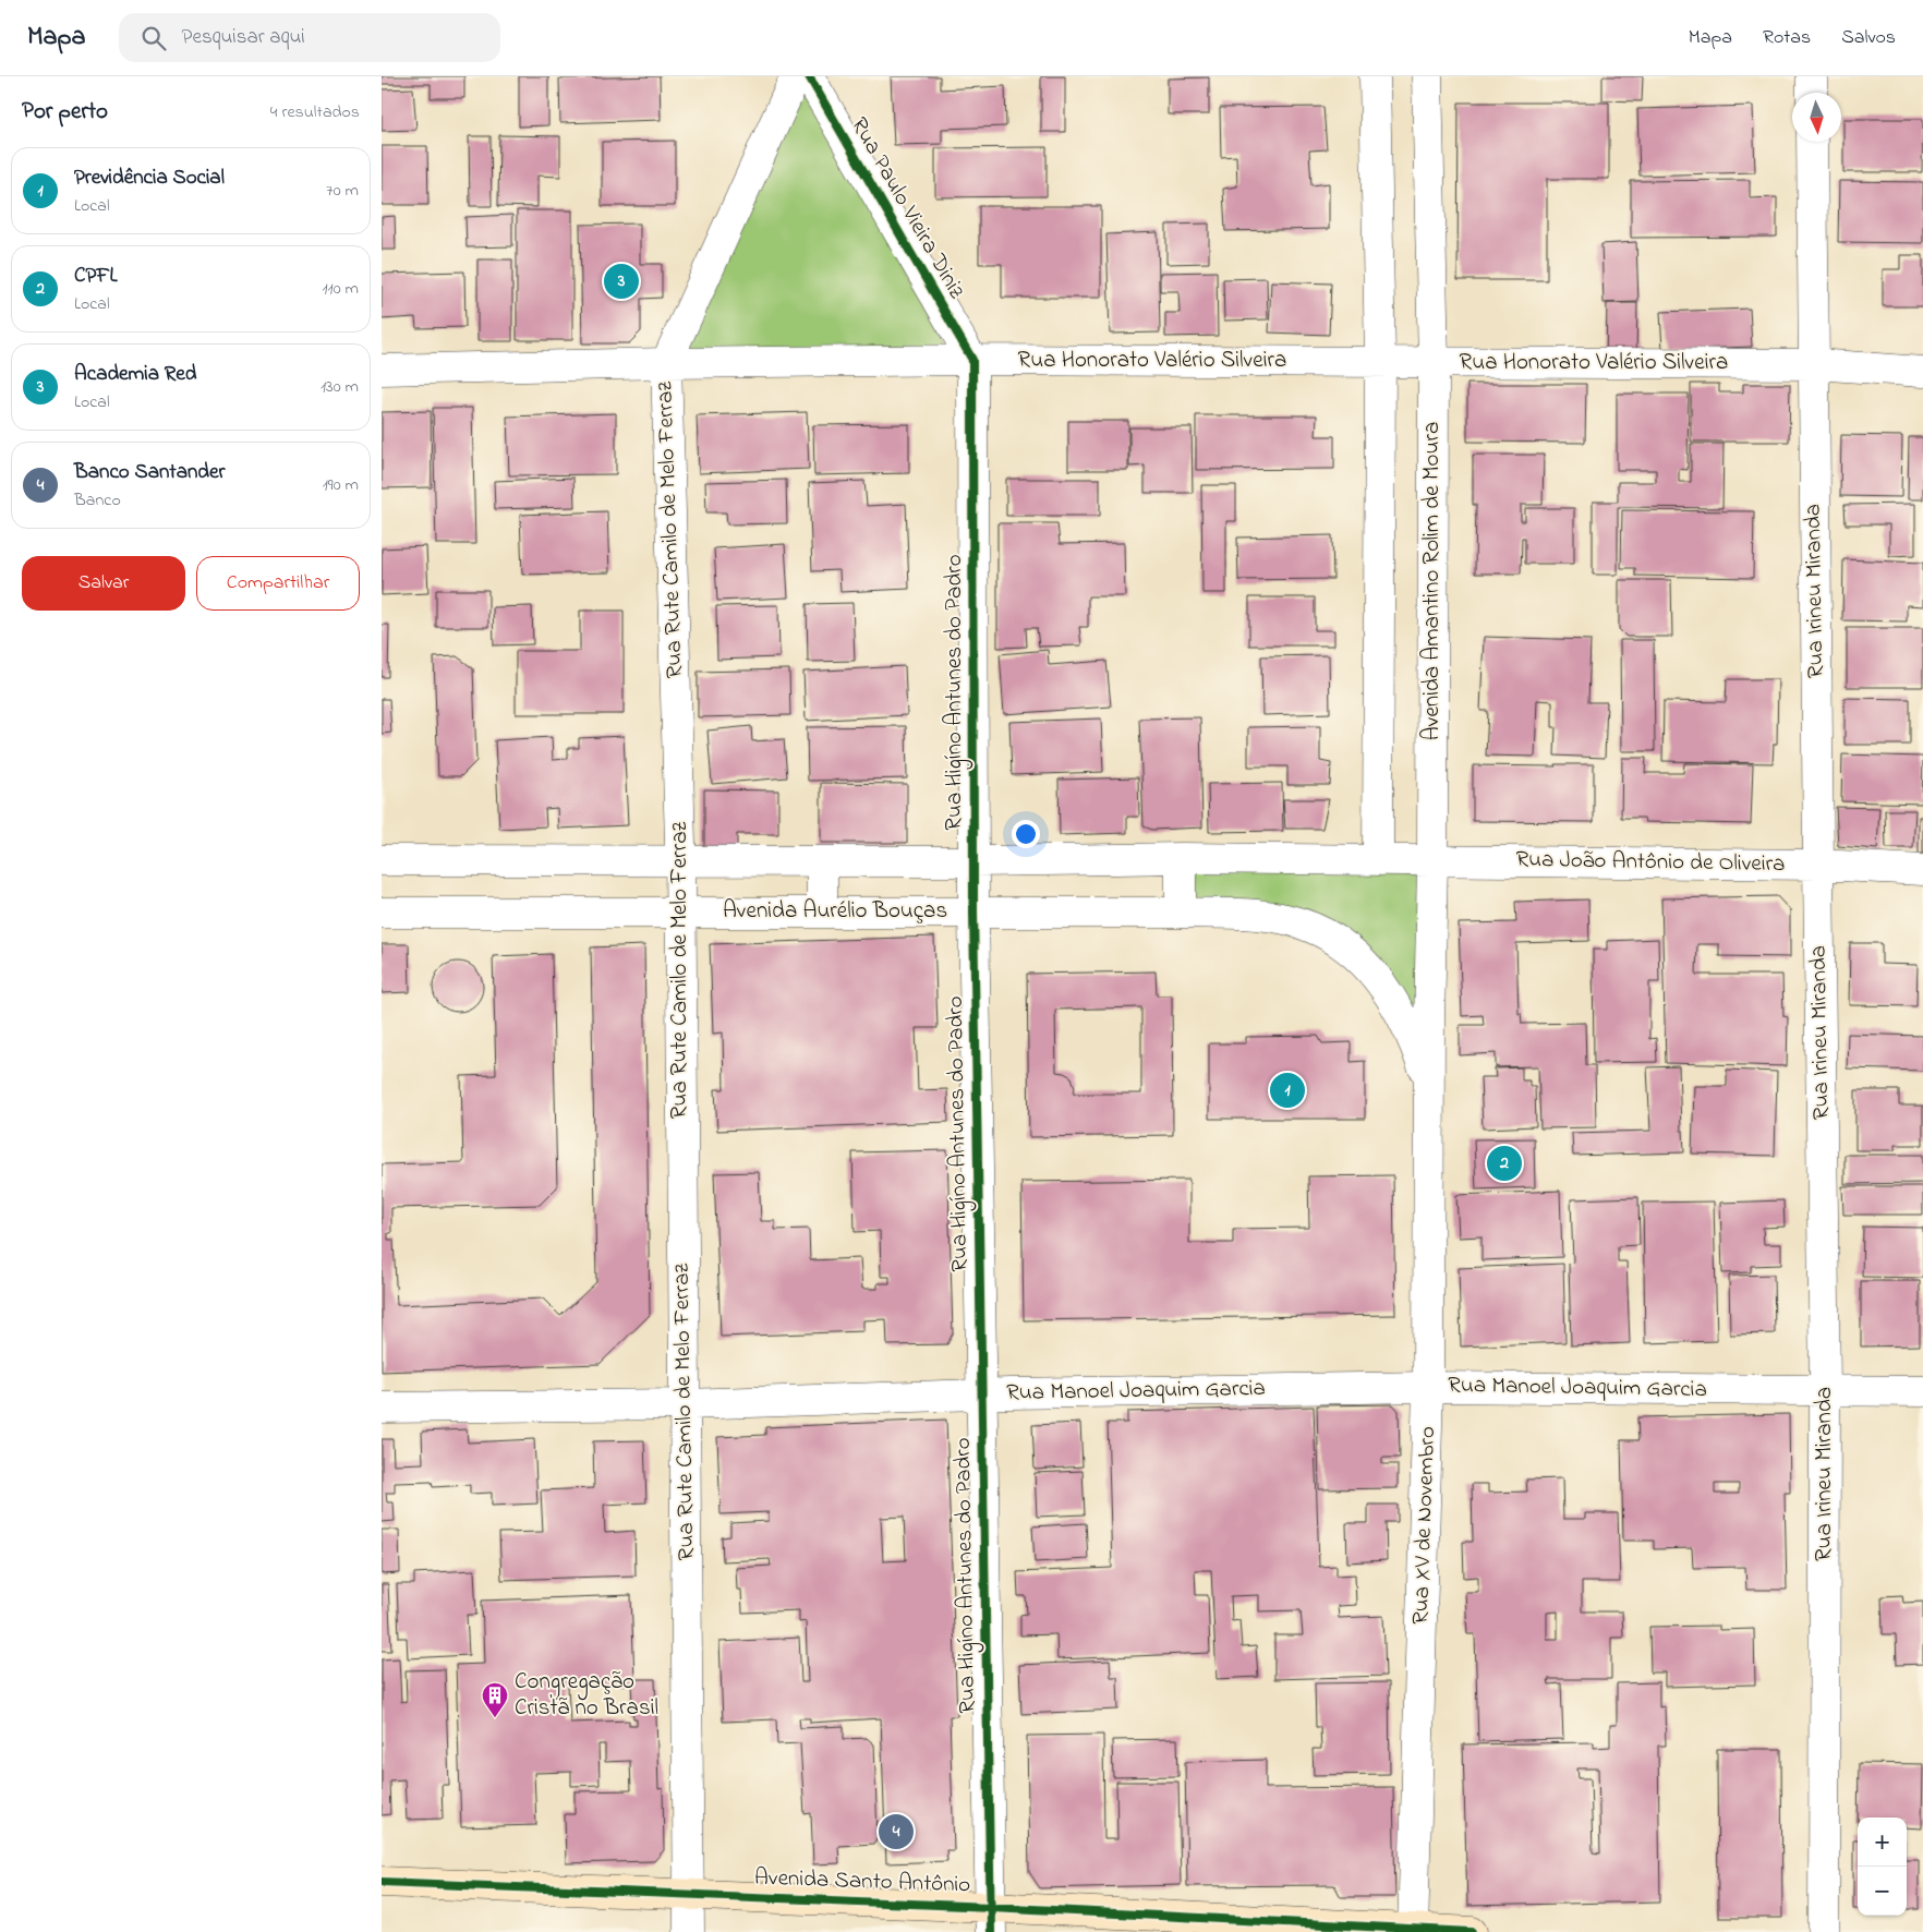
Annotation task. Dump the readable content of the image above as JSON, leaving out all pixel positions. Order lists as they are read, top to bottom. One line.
{"streets":{"main road":["Avenida Santo Antônio"],"street":["Rua Paulo Vieira Diniz","Rua Honorato Valério Silveira","Rua Rute Camilo de Melo Ferraz","Avenida Amantino Rolim de Moura","Rua Irineu Miranda","Rua Higíno Antunes do Padro","Rua João Antônio de Oliveira","Avenida Aurélio Bouças","Rua Manoel Joaquim Garcia","Rua XV de Novembro"]},"crossings":[["Rua Paulo Vieira Diniz","Rua Honorato Valério Silveira"],["Rua Paulo Vieira Diniz","Rua Higíno Antunes do Padro"],["Rua Honorato Valério Silveira","Rua Rute Camilo de Melo Ferraz"],["Rua Honorato Valério Silveira","Avenida Amantino Rolim de Moura"],["Rua Honorato Valério Silveira","Rua Irineu Miranda"],["Rua Honorato Valério Silveira","Rua Higíno Antunes do Padro"],["Rua Rute Camilo de Melo Ferraz","Avenida Aurélio Bouças"],["Rua Rute Camilo de Melo Ferraz","Rua Manoel Joaquim Garcia"],["Rua Rute Camilo de Melo Ferraz","Avenida Santo Antônio"],["Avenida Amantino Rolim de Moura","Rua João Antônio de Oliveira"],["Avenida Amantino Rolim de Moura","Avenida Aurélio Bouças"],["Avenida Amantino Rolim de Moura","Rua XV de Novembro"],["Rua Irineu Miranda","Rua João Antônio de Oliveira"],["Rua Irineu Miranda","Rua Manoel Joaquim Garcia"],["Rua Higíno Antunes do Padro","Avenida Aurélio Bouças"],["Rua Higíno Antunes do Padro","Rua Manoel Joaquim Garcia"],["Rua Higíno Antunes do Padro","Avenida Santo Antônio"],["Avenida Aurélio Bouças","Rua XV de Novembro"],["Rua Manoel Joaquim Garcia","Rua XV de Novembro"],["Rua XV de Novembro","Avenida Santo Antônio"]],"places":{"building":["Congregação Cristã no Brasil"]},"north":"bottom","page":{"header":"Mapa","search":"Pesquisar aqui","nav":["Mapa","Rotas","Salvos"],"heading":["Por perto","4 resultados"],"list":[{"mark":"1","name":"Previdência Social","note":"Local","value":"70 m"},{"mark":"2","name":"CPFL","note":"Local","value":"110 m"},{"mark":"3","name":"Academia Red","note":"Local","value":"130 m"},{"mark":"4","name":"Banco Santander","note":"Banco","value":"190 m"}],"pins":["3","1","2","4"],"buttons":["Salvar","Compartilhar"],"map_buttons":["+","−"]}}
